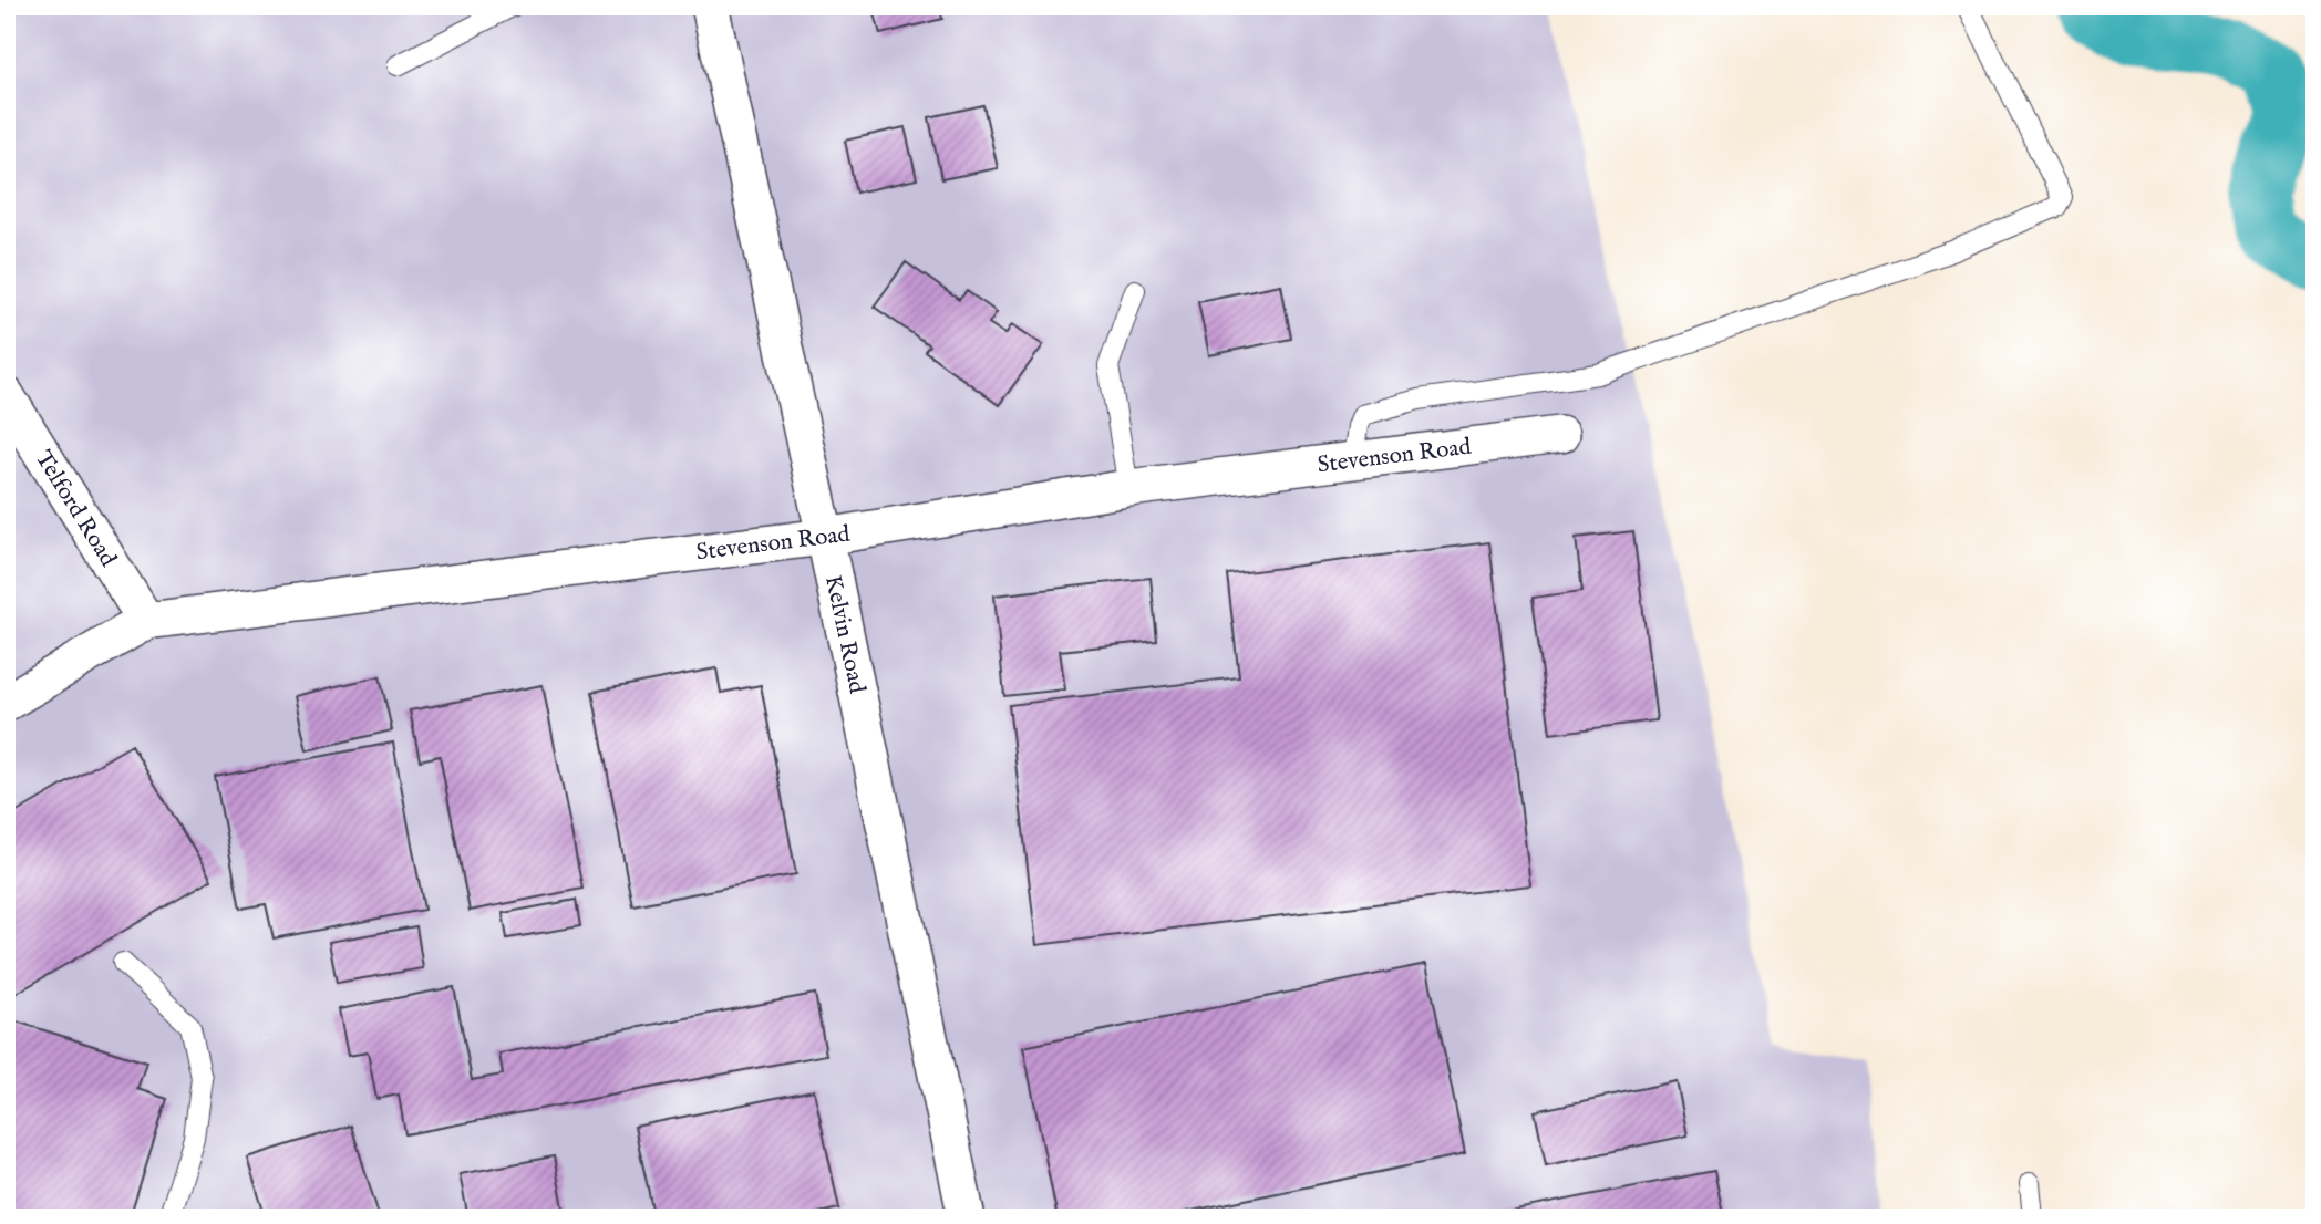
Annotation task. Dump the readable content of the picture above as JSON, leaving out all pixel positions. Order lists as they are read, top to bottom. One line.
{"streets":{"street":["Stevenson Road","Telford Road","Kelvin Road"]},"crossings":[["Stevenson Road","Telford Road"],["Stevenson Road","Kelvin Road"]]}
